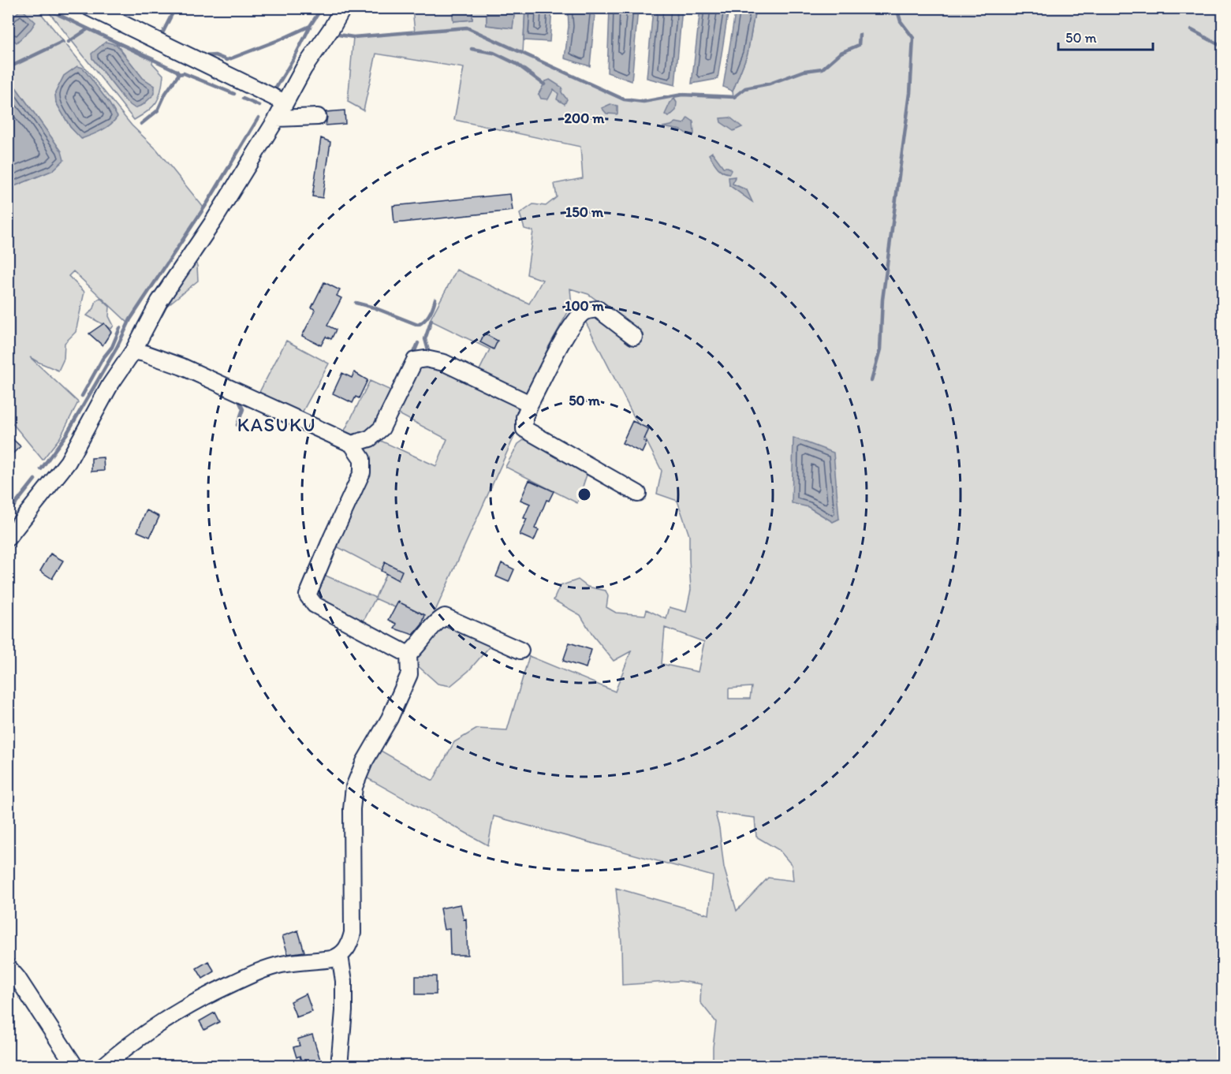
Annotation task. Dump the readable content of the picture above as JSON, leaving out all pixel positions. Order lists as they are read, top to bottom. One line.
{"districts":["KASUKU"],"scale_bar":"50 m","rings":["200 m","150 m","100 m","50 m"]}
